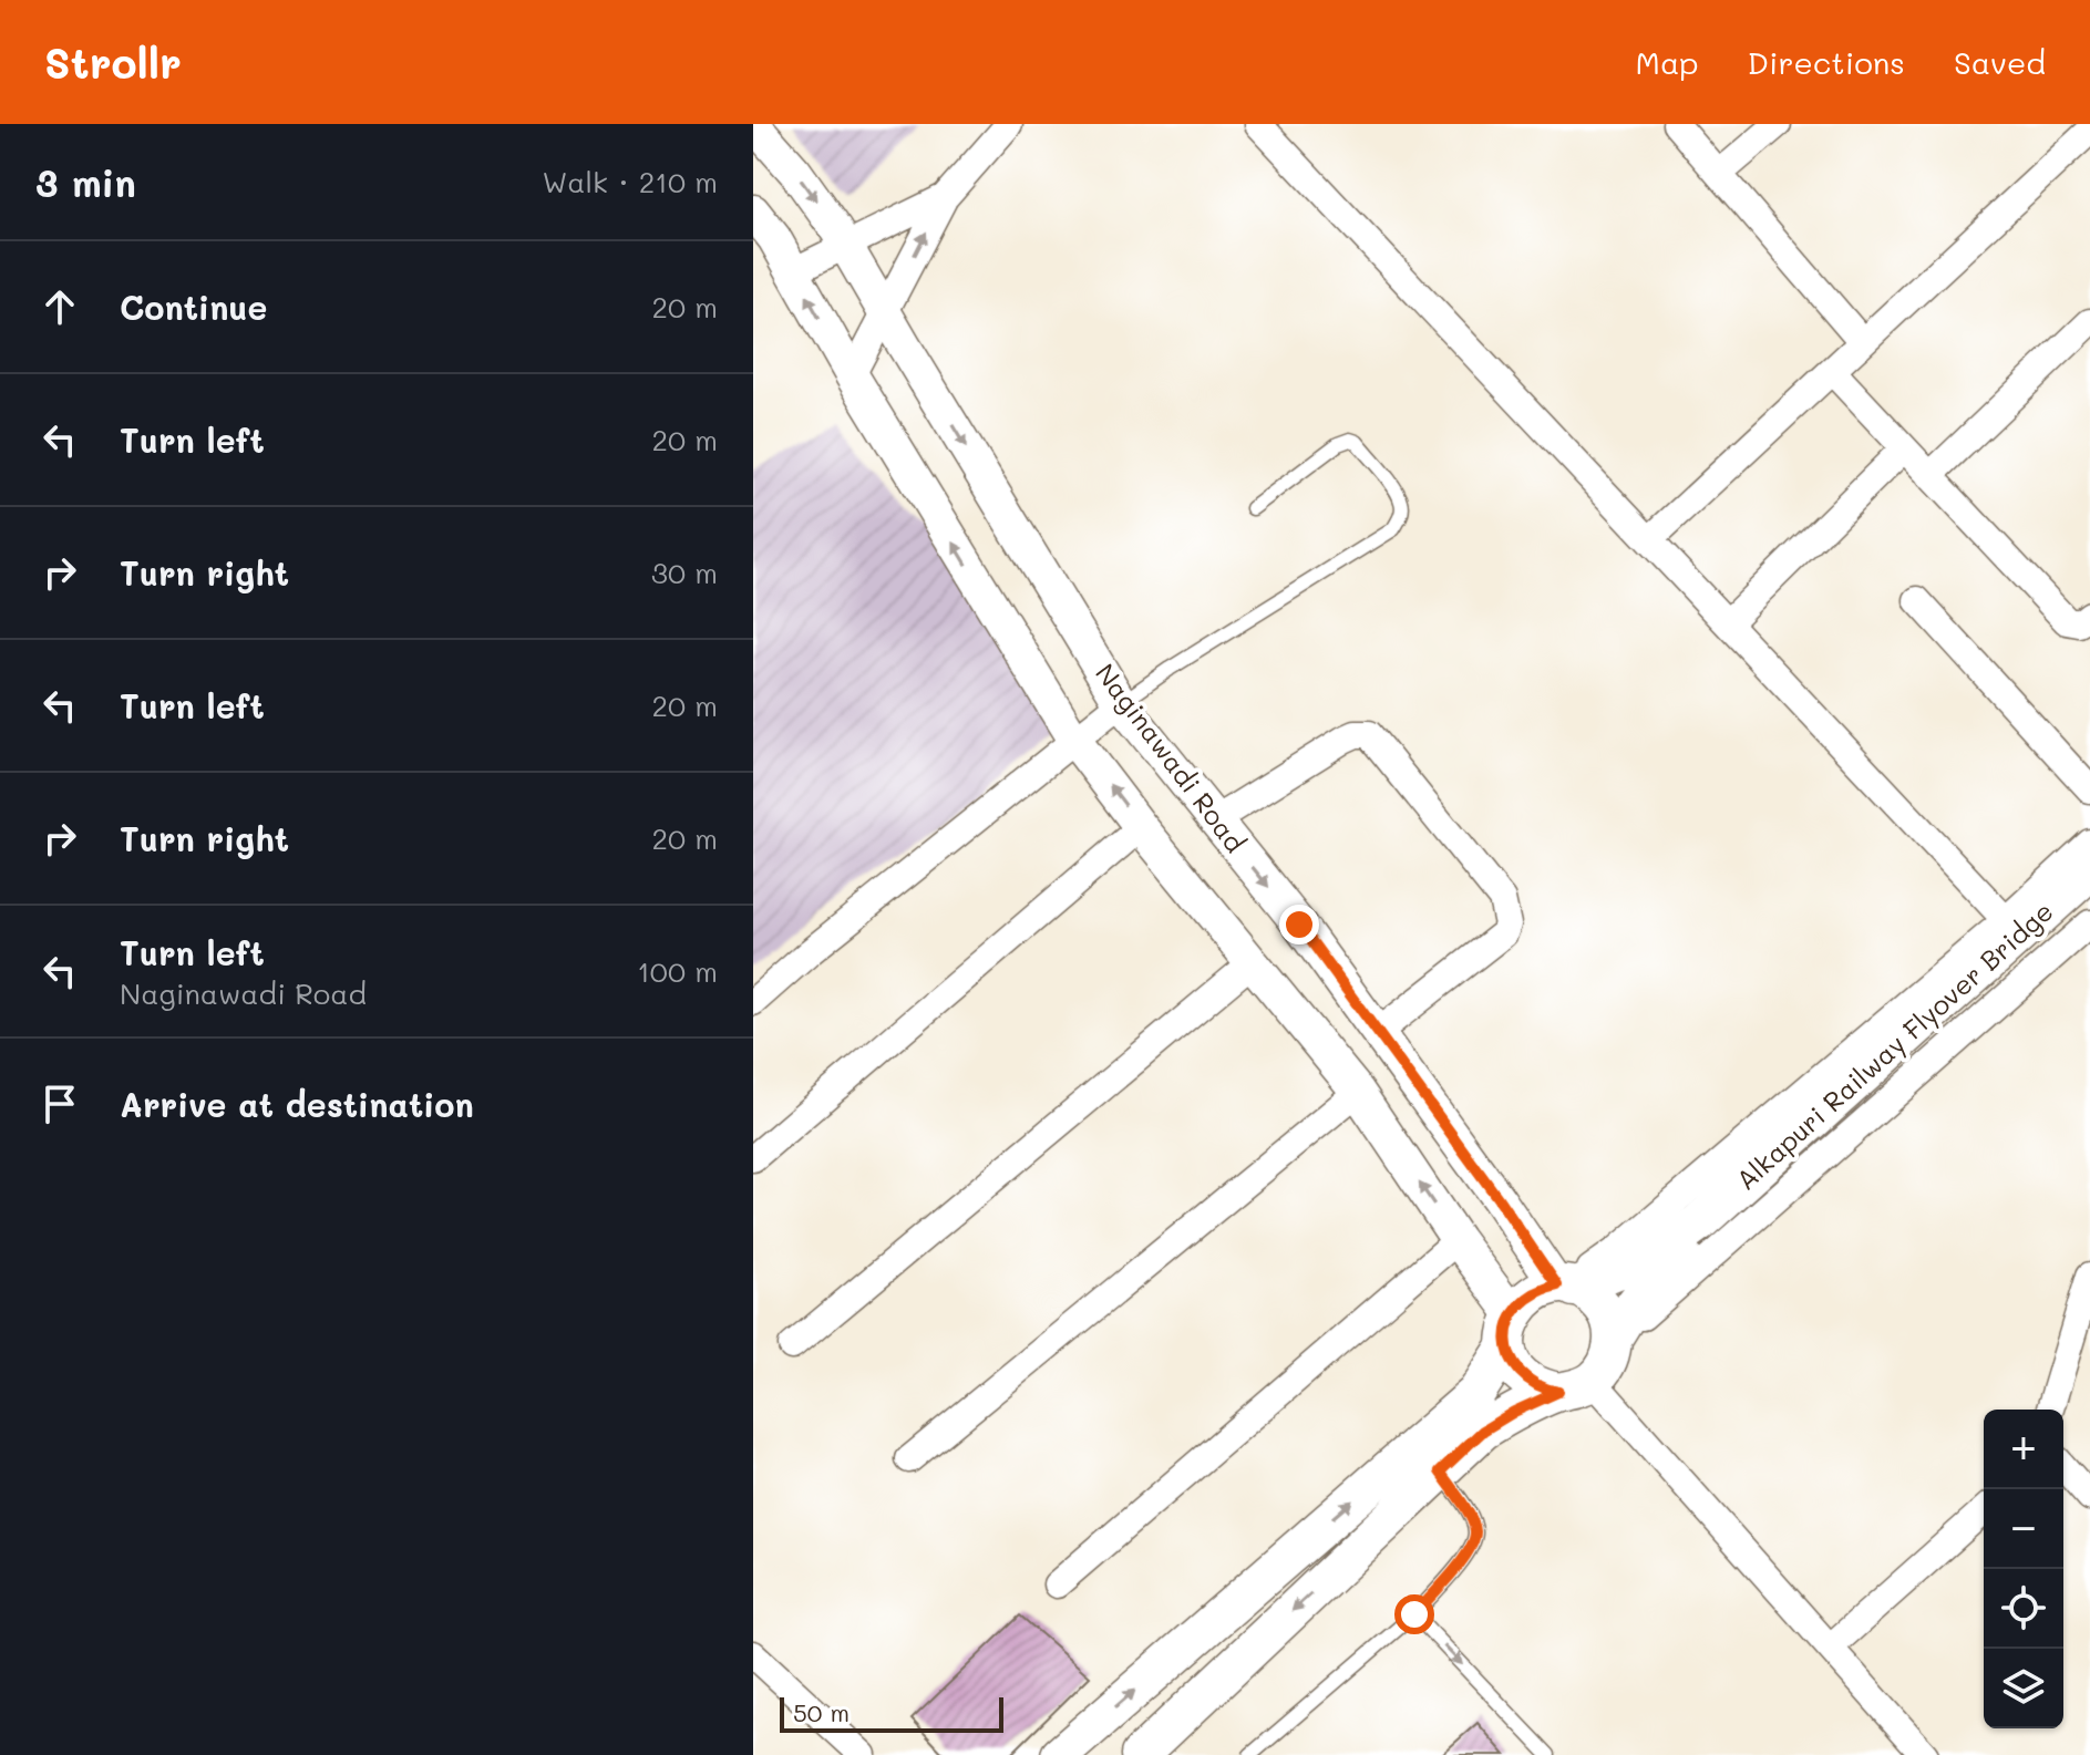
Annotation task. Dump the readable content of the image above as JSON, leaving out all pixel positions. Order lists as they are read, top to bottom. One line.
{"streets":{"main road":["Alkapuri Railway Flyover Bridge"],"street":["Naginawadi Road"]},"crossings":[["Naginawadi Road","Alkapuri Railway Flyover Bridge"]],"scale_bar":"50 m","page":{"header":"Strollr","nav":["Map","Directions","Saved"],"heading":["3 min","Walk · 210 m"],"list":[["Continue","20 m"],["Turn left","20 m"],["Turn right","30 m"],["Turn left","20 m"],["Turn right","20 m"],["Turn left","Naginawadi Road","100 m"],"Arrive at destination"],"map_buttons":["+","−"],"scale":"50 m"}}
